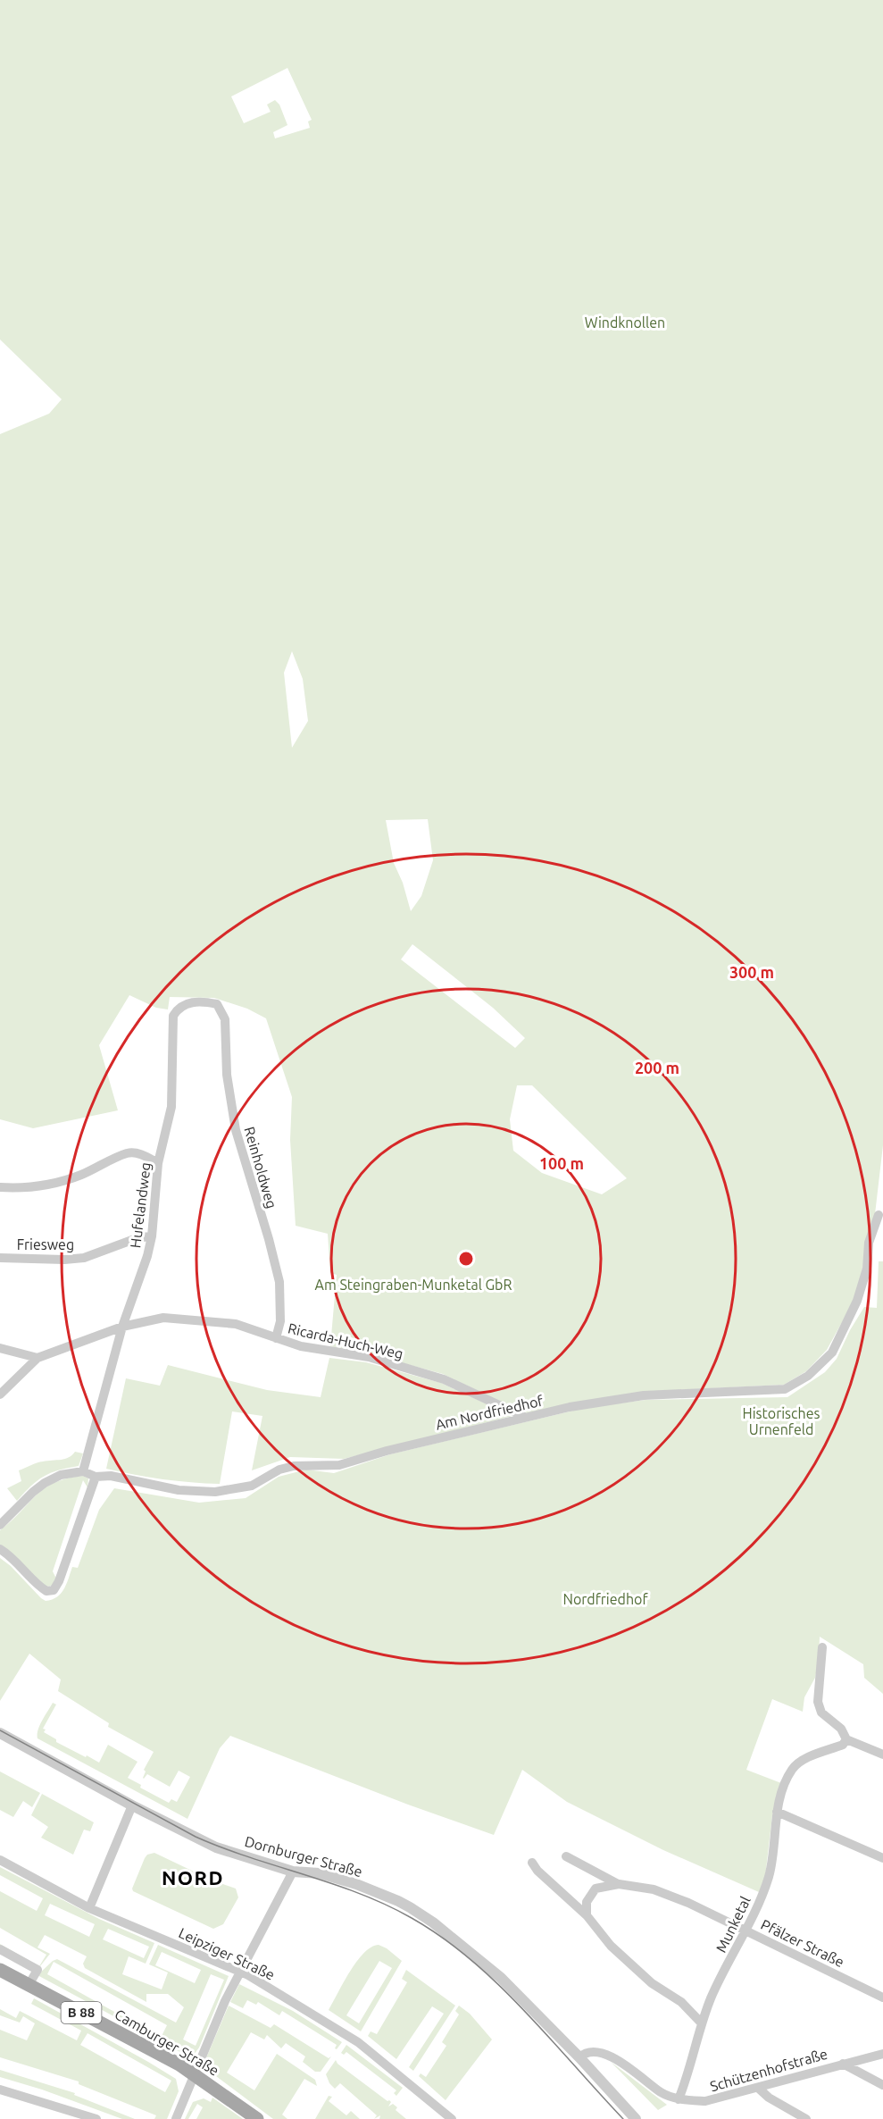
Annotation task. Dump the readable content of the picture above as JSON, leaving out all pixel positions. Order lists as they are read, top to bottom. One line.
{"streets":{"main road":["B 88","Camburger Straße"],"street":["Reinholdweg","Hufelandweg","Friesweg","Ricarda-Huch-Weg","Am Nordfriedhof","Dornburger Straße","Munketal","Pfälzer Straße","Leipziger Straße","Schützenhofstraße"]},"crossings":[["Reinholdweg","Hufelandweg"],["Reinholdweg","Ricarda-Huch-Weg"],["Hufelandweg","Friesweg"],["Hufelandweg","Ricarda-Huch-Weg"],["Ricarda-Huch-Weg","Am Nordfriedhof"],["Dornburger Straße","Schützenhofstraße"],["Munketal","Pfälzer Straße"],["Munketal","Schützenhofstraße"]],"districts":["NORD"],"parks":["Windknollen","Am Steingraben-Munketal GbR","Historisches Urnenfeld","Nordfriedhof"],"rings":["300 m","200 m","100 m"]}
